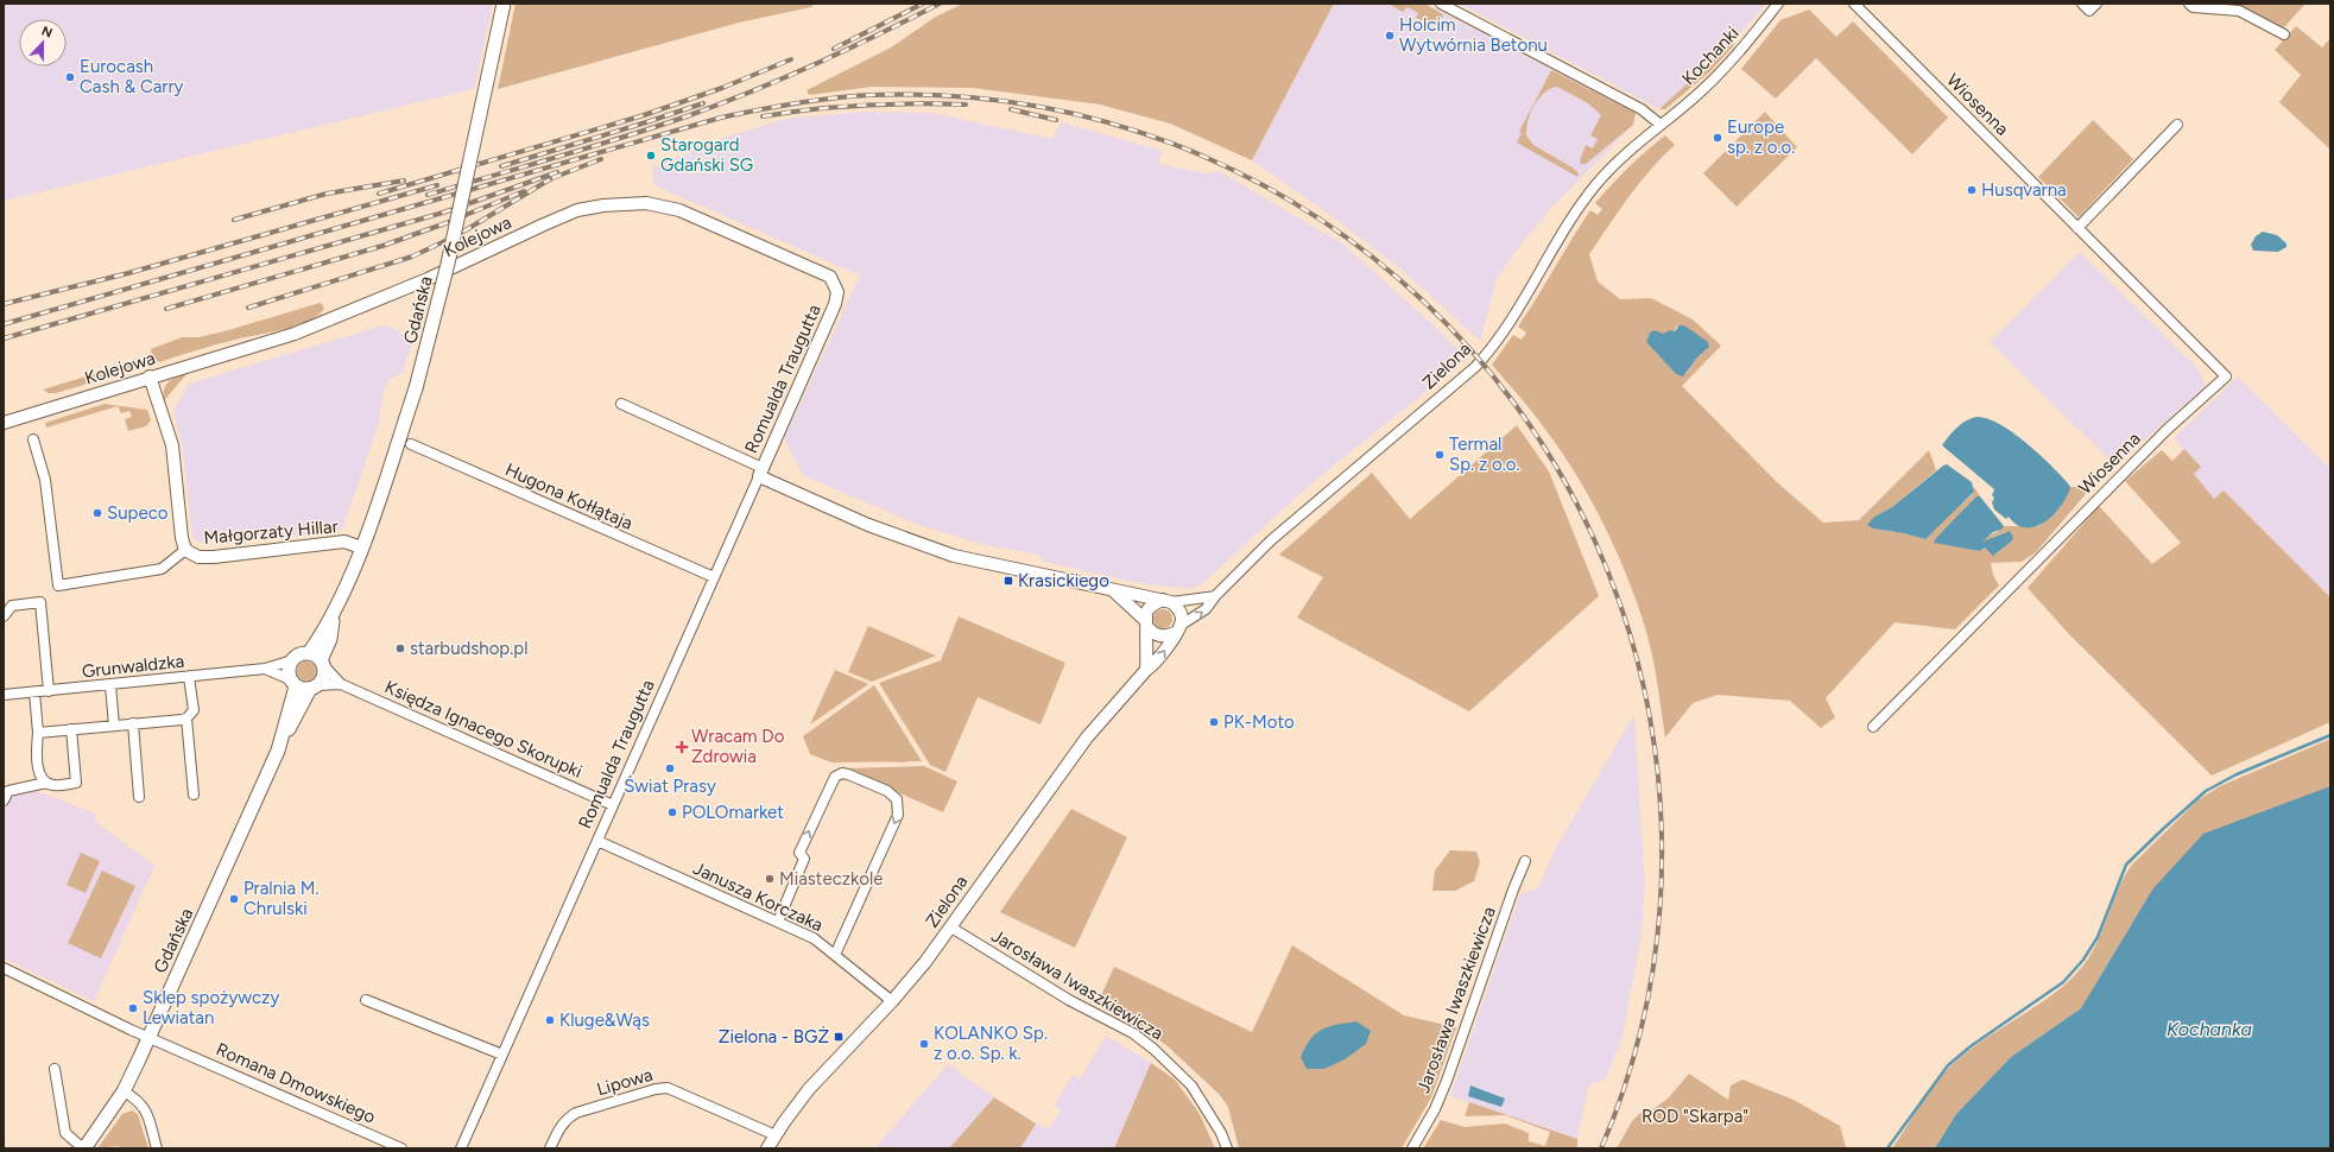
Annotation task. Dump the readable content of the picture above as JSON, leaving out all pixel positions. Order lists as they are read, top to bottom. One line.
{"streets":{"main road":["Gdańska"],"street":["Kochanki","Wiosenna","Kolejowa","Zielona","Romualda Traugutta","Hugona Kołłątaja","Małgorzaty Hillar","Grunwaldzka","Księdza Ignacego Skorupki","Janusza Korczaka","Jarosława Iwaszkiewicza","Lipowa","Romana Dmowskiego"]},"crossings":[["Kochanki","Zielona"],["Kolejowa","Romualda Traugutta"],["Kolejowa","Małgorzaty Hillar"],["Gdańska","Małgorzaty Hillar"],["Gdańska","Grunwaldzka"],["Gdańska","Księdza Ignacego Skorupki"],["Gdańska","Romana Dmowskiego"],["Zielona","Janusza Korczaka"],["Zielona","Jarosława Iwaszkiewicza"],["Zielona","Lipowa"],["Romualda Traugutta","Hugona Kołłątaja"],["Romualda Traugutta","Księdza Ignacego Skorupki"],["Romualda Traugutta","Janusza Korczaka"],["Grunwaldzka","Księdza Ignacego Skorupki"]],"water":["Kochanka"],"parks":["ROD \"Skarpa\""],"places":{"other":["Holcim Wytwórnia Betonu","Eurocash Cash & Carry","Europe sp. z o.o.","Starogard Gdański SG","Husqvarna","Termal Sp. z o.o.","Supeco","starbudshop.pl","PK-Moto","Świat Prasy","POLOmarket","Miasteczkole","Pralnia M. Chrulski","Sklep spożywczy Lewiatan","Kluge&Wąs","KOLANKO Sp. z o.o. Sp. k."],"transit":["Krasickiego","Zielona - BGŻ"],"health":["Wracam Do Zdrowia"]},"north":"top"}
